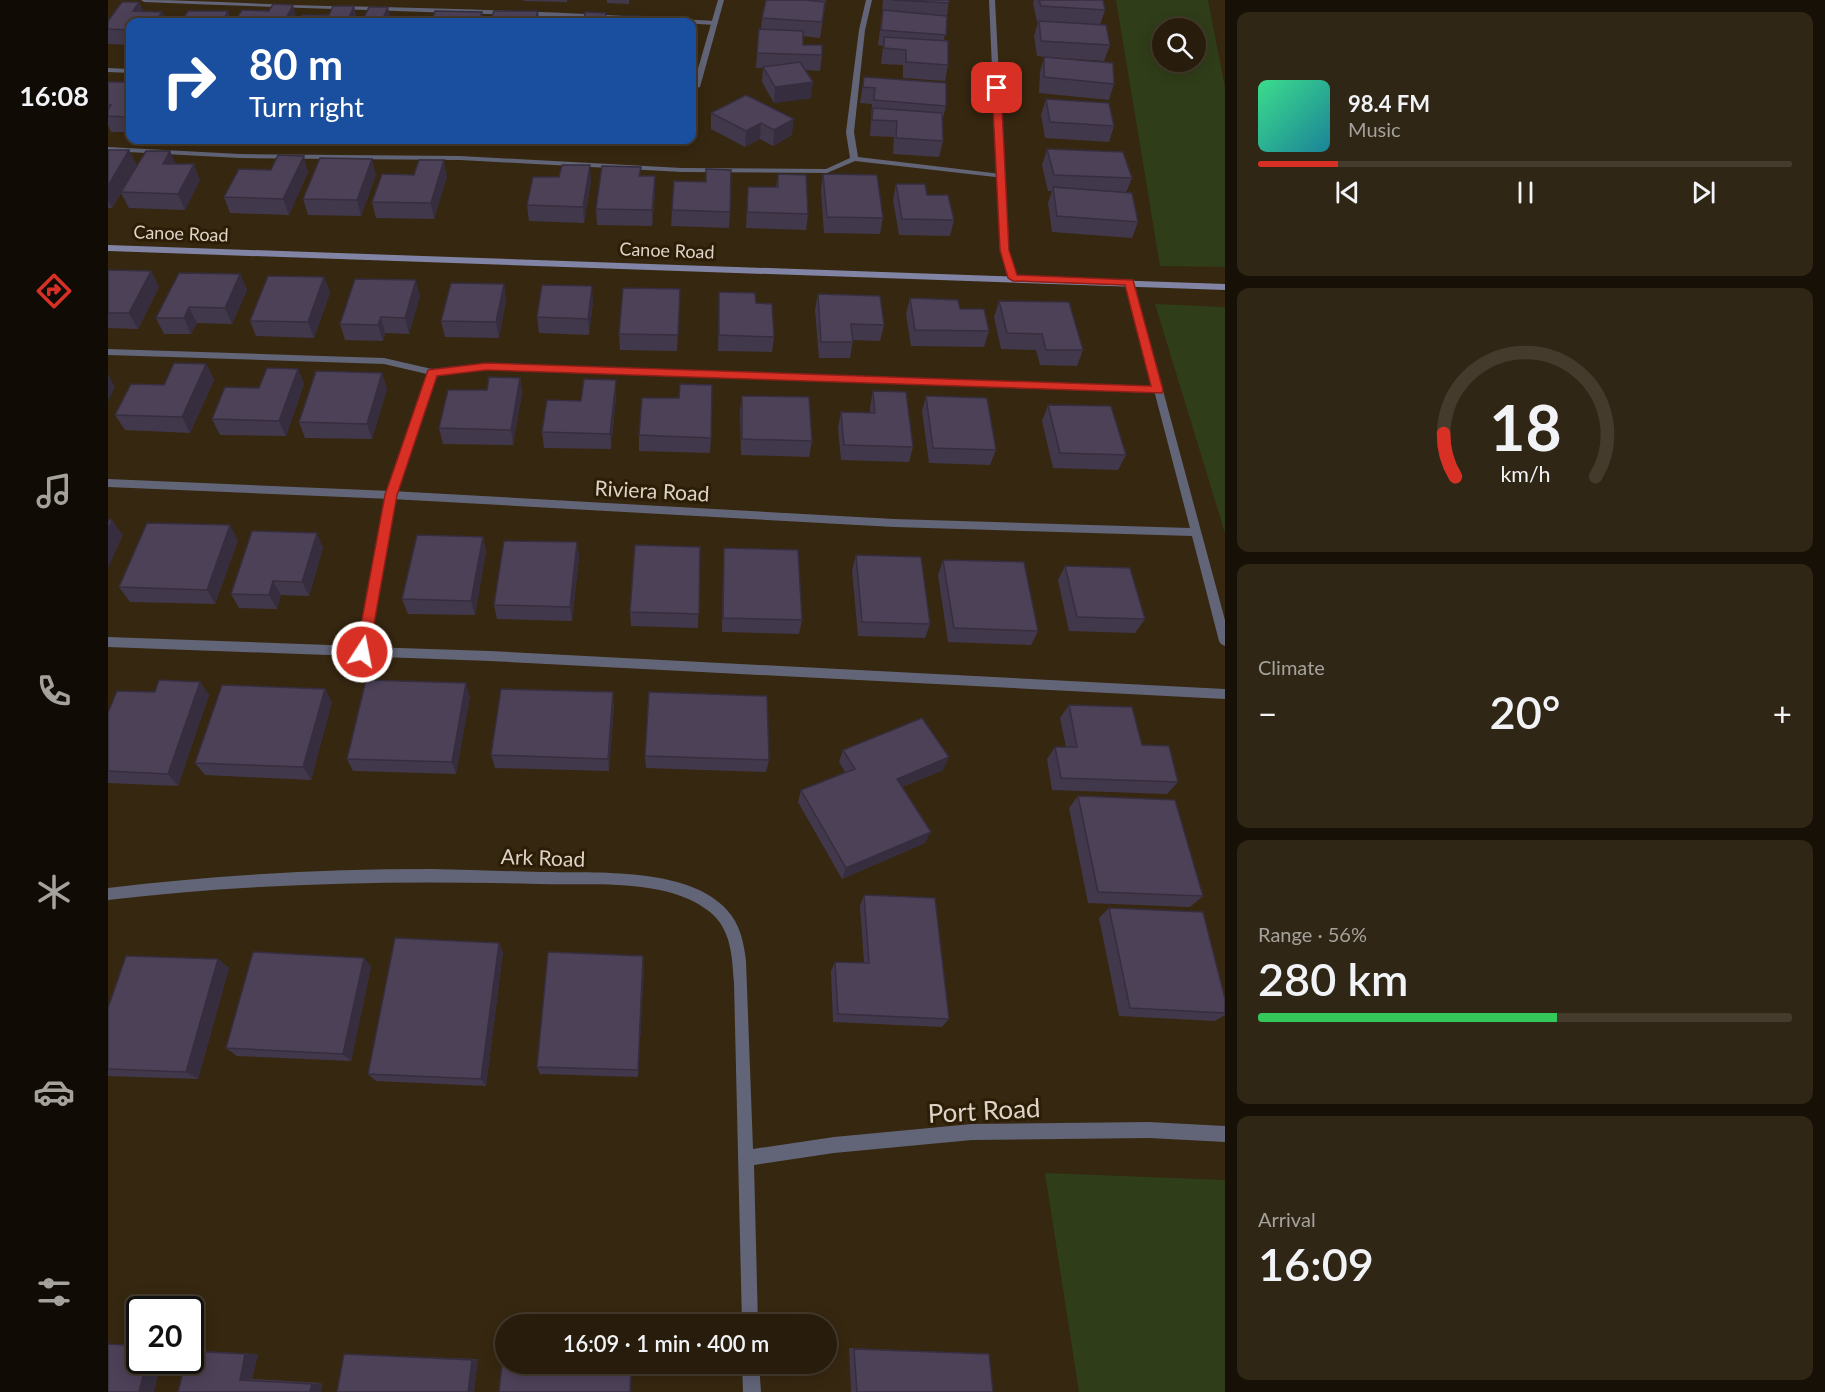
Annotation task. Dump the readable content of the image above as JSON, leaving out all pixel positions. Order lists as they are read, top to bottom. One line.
{"streets":{"street":["Canoe Road","Riviera Road","Ark Road","Port Road"]},"crossings":[["Ark Road","Port Road"]],"page":{"tabs":"16:08","turn":["80 m","Turn right"],"song":["98.4 FM","Music"],"tile":["Climate",["Range · 56%","280 km"],["Arrival","16:09"]],"heat":["−","20°","+"],"limit":"20","trip":"16:09 · 1 min · 400 m","gauge":["18","km/h"]}}
